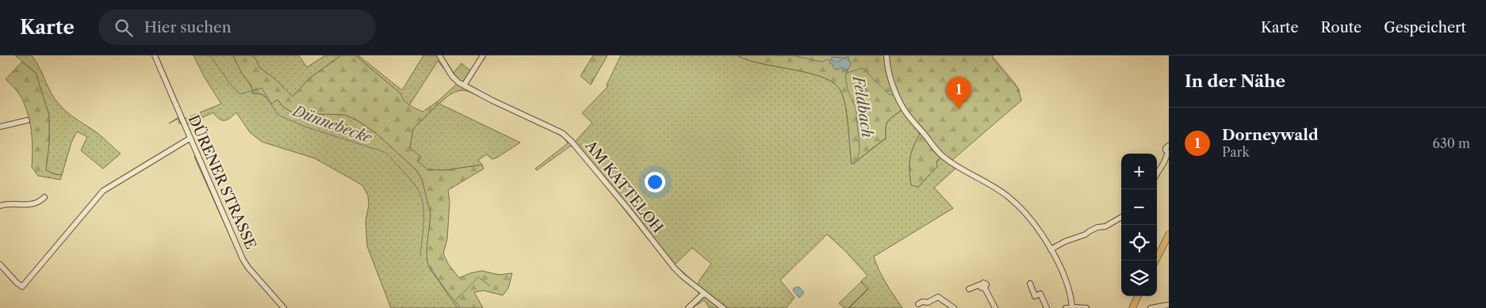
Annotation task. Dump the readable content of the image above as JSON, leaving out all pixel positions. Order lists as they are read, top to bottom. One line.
{"streets":{"street":["DÜRENER STRASSE","AM KATTELOH"]},"water":["Feldbach","Dünnebecke"],"page":{"header":"Karte","search":"Hier suchen","nav":["Karte","Route","Gespeichert"],"heading":"In der Nähe","pins":"1","list":[{"mark":"1","name":"Dorneywald","note":"Park","value":"630 m"}],"map_buttons":["+","−"]}}
